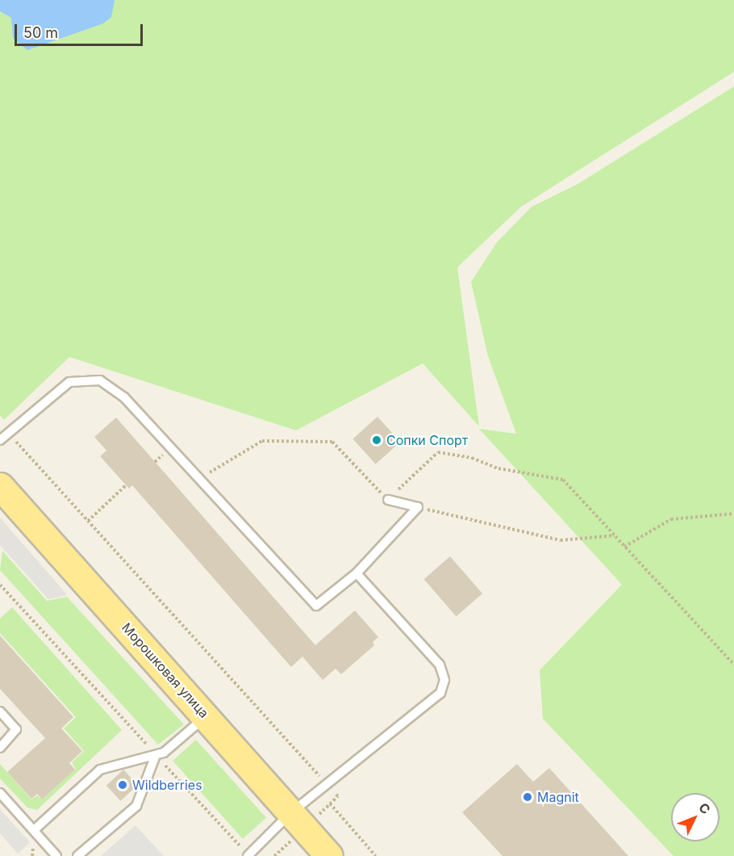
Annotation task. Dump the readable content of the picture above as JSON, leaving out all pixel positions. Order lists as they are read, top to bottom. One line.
{"streets":{"main road":["Морошковая улица"]},"places":["Сопки Спорт","Wildberriеs","Magnit"],"scale_bar":"50 m","north":"top right"}
